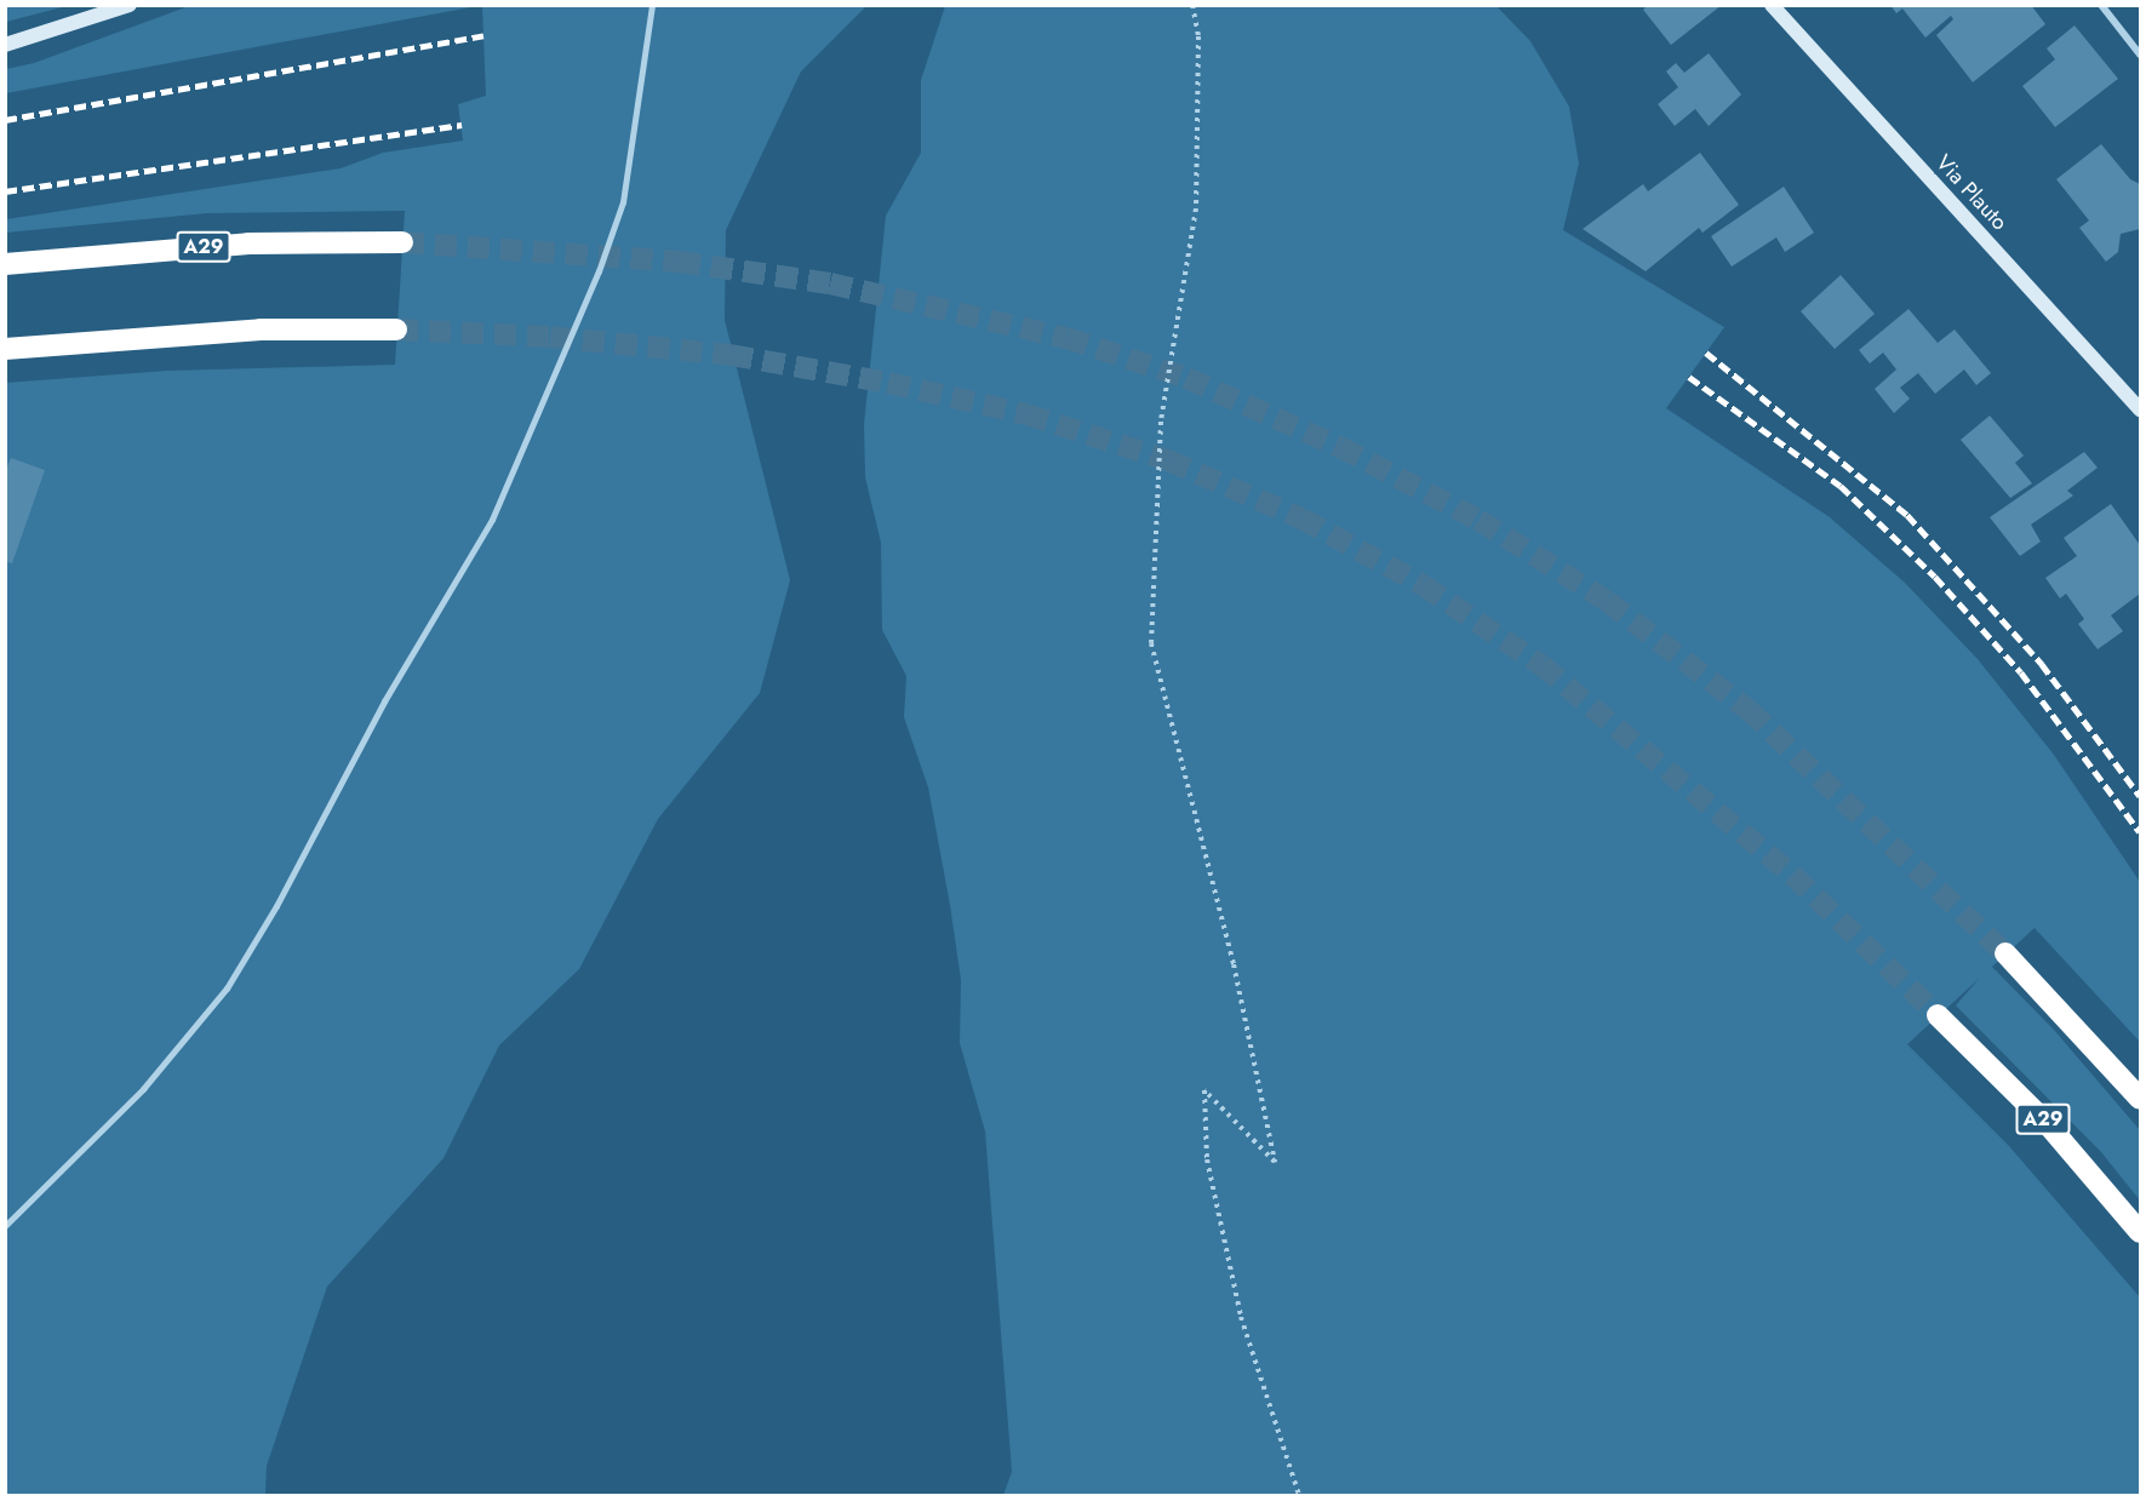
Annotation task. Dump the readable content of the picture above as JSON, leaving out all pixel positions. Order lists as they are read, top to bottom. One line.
{"streets":{"highway":["A29"],"main road":["Via Plauto"]}}
